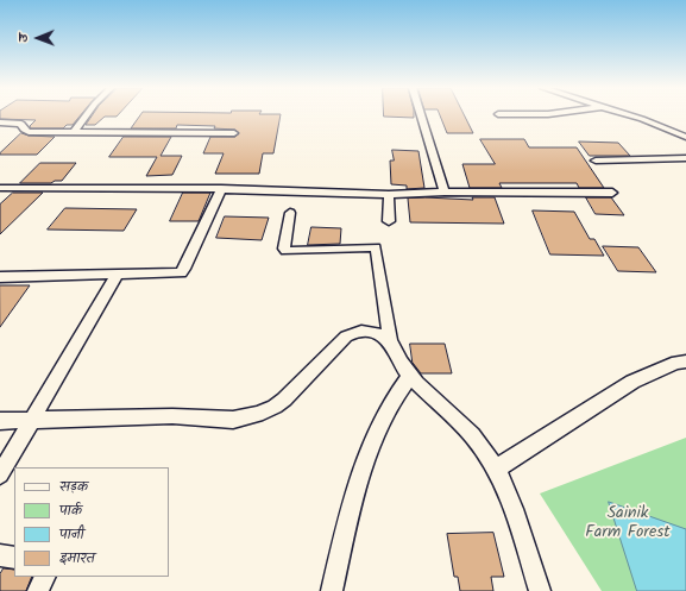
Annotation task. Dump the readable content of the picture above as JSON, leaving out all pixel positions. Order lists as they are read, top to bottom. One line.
{"parks":["Sainik Farm Forest"],"legend":["सड़क","पार्क","पानी","इमारत"],"north":"left"}
